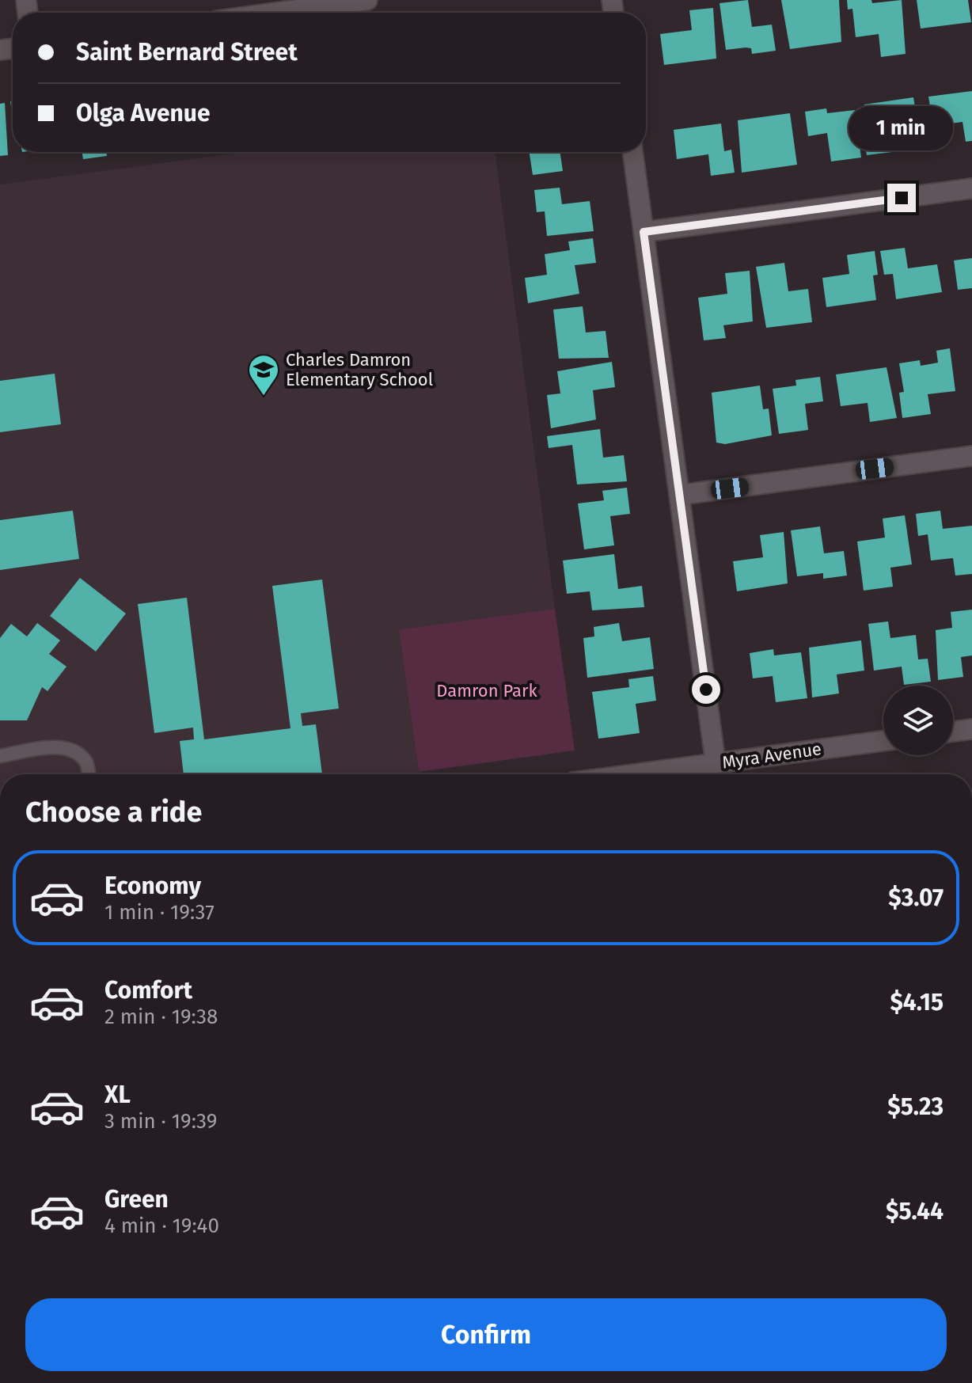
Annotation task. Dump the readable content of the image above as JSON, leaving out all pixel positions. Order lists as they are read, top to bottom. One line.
{"streets":{"street":["Myra Avenue"]},"parks":["Damron Park"],"places":{"school or university":["Charles Damron Elementary School"]},"page":{"banner":["Saint Bernard Street","Olga Avenue"],"bubble":"1 min","heading":"Choose a ride","list":[{"name":"Economy","note":"1 min · 19:37","value":"$3.07"},{"name":"Comfort","note":"2 min · 19:38","value":"$4.15"},{"name":"XL","note":"3 min · 19:39","value":"$5.23"},{"name":"Green","note":"4 min · 19:40","value":"$5.44"}],"buttons":"Confirm"}}
